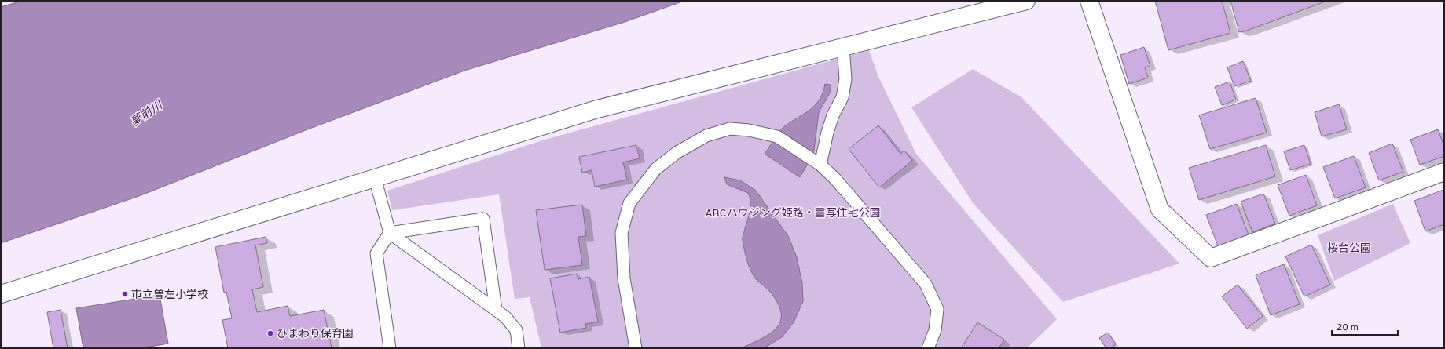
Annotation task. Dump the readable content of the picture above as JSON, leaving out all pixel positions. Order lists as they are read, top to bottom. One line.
{"water":["夢前川"],"parks":["ABCハウジング姫路・書写住宅公園","桜台公園"],"places":["市立曽左小学校","ひまわり保育園"],"scale_bar":"20 m"}
